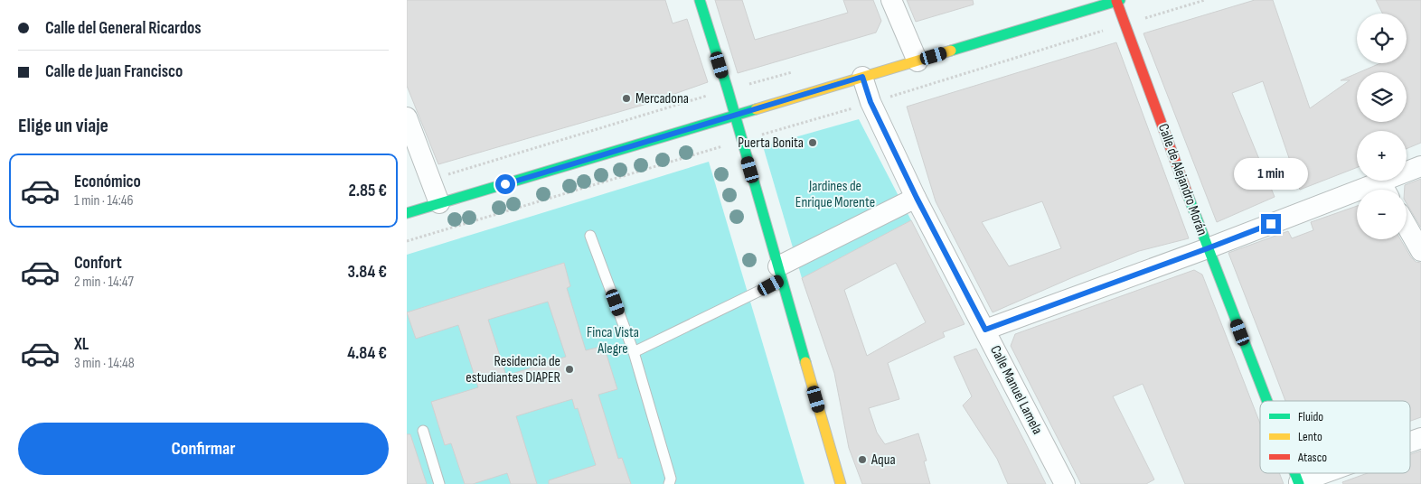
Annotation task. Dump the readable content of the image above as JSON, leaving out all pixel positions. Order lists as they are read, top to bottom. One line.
{"streets":{"street":["Calle de Alejandro Morán","Calle Manuel Lamela"]},"parks":["Jardines de Enrique Morente","Finca Vista Alegre"],"places":["Mercadona","Puerta Bonita","Residencia de estudiantes DIAPER","Aqua"],"legend":["Fluido","Lento","Atasco"],"page":{"banner":["Calle del General Ricardos","Calle de Juan Francisco"],"map_buttons":["+","−"],"heading":"Elige un viaje","list":[{"name":"Económico","note":"1 min · 14:46","value":"2.85 €"},{"name":"Confort","note":"2 min · 14:47","value":"3.84 €"},{"name":"XL","note":"3 min · 14:48","value":"4.84 €"}],"bubble":"1 min","buttons":"Confirmar"}}
